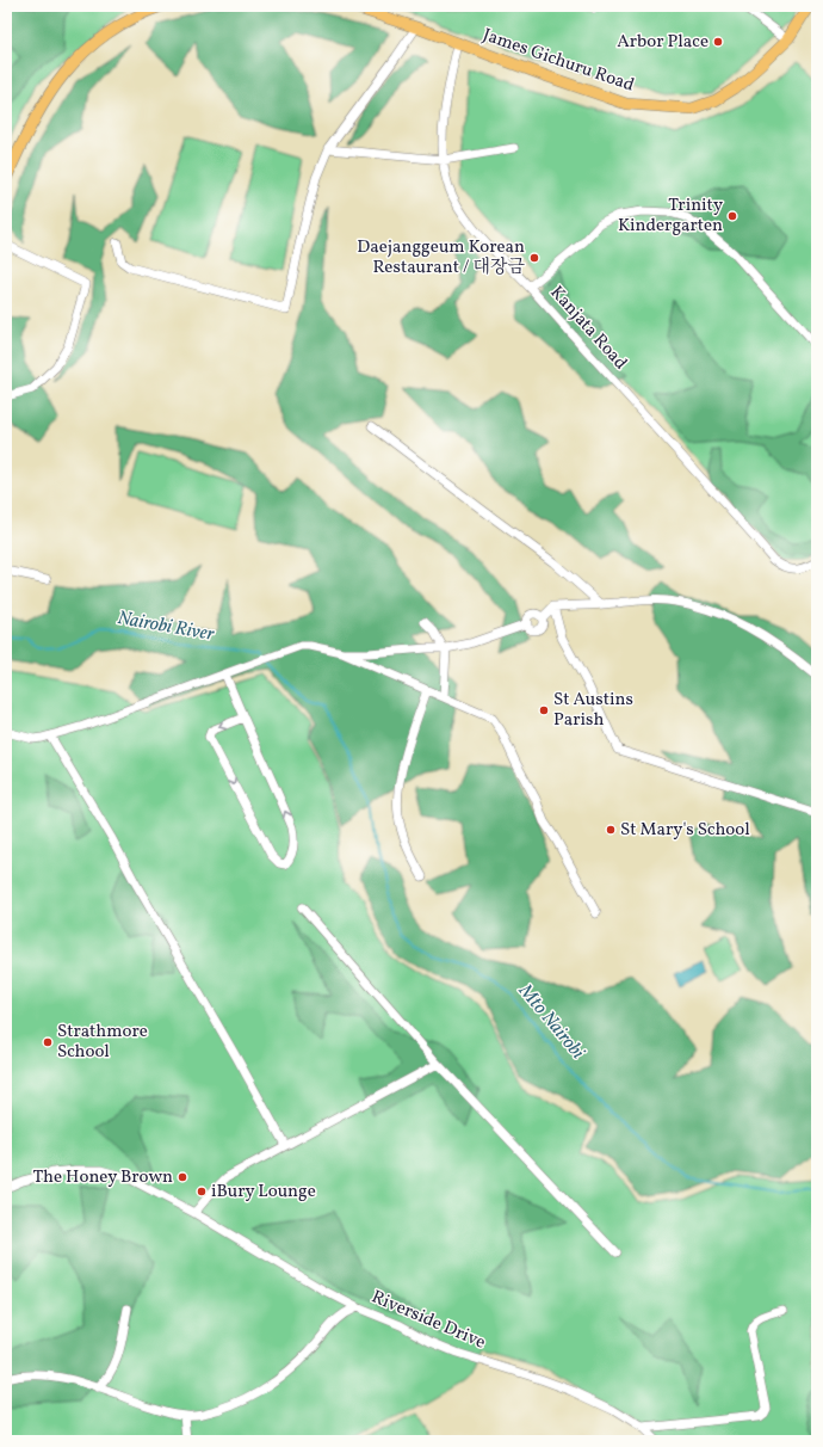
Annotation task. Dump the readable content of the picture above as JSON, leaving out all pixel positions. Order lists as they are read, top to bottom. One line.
{"streets":{"main road":["James Gichuru Road"],"street":["Kanjata Road","Riverside Drive"]},"crossings":[["James Gichuru Road","Kanjata Road"]],"water":["Nairobi River","Mto Nairobi"],"places":["Arbor Place","Trinity Kindergarten","Daejanggeum Korean Restaurant / 대장금","St Austins Parish","St Mary's School","Strathmore School","The Honey Brown","iBury Lounge"]}
